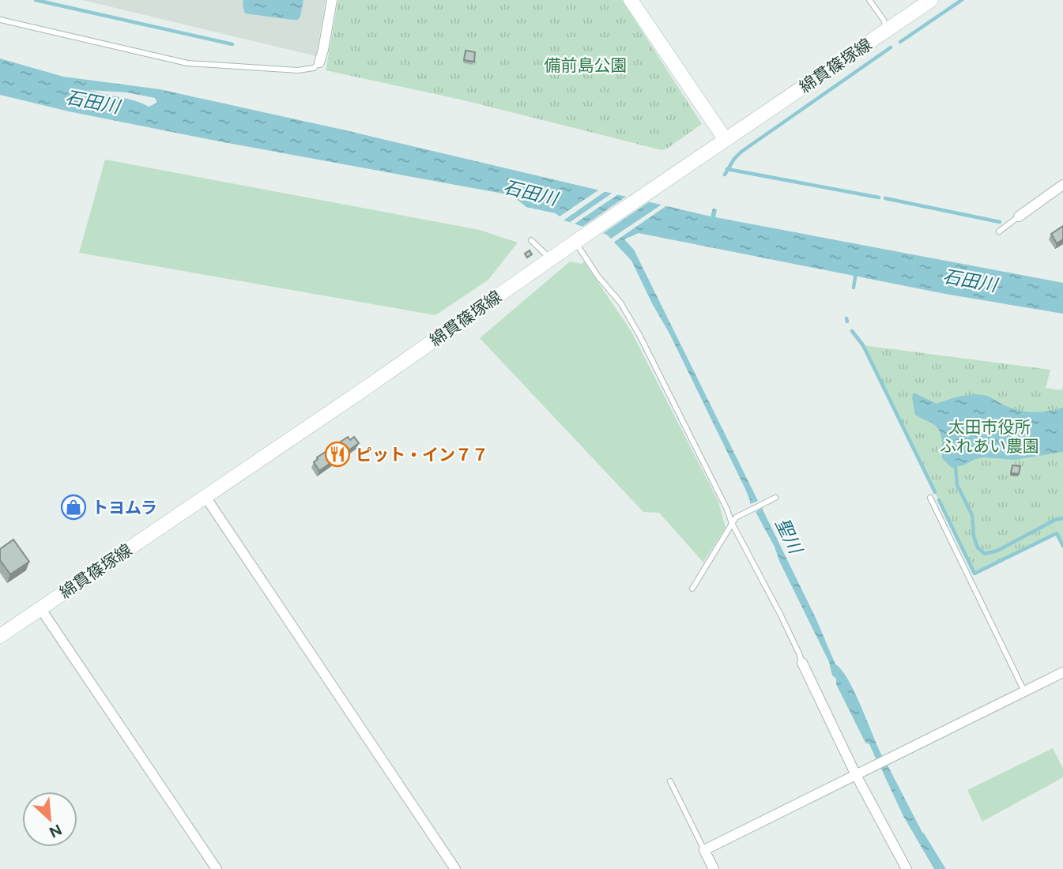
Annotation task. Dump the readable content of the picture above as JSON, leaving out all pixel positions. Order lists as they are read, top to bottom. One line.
{"streets":{"main road":["綿貫篠塚線"]},"water":["石田川","聖川"],"parks":["備前島公園","太田市役所 ふれあい農園"],"places":{"restaurant":["ピット・イン７７"],"shop":["トヨムラ"]},"north":"bottom right"}
